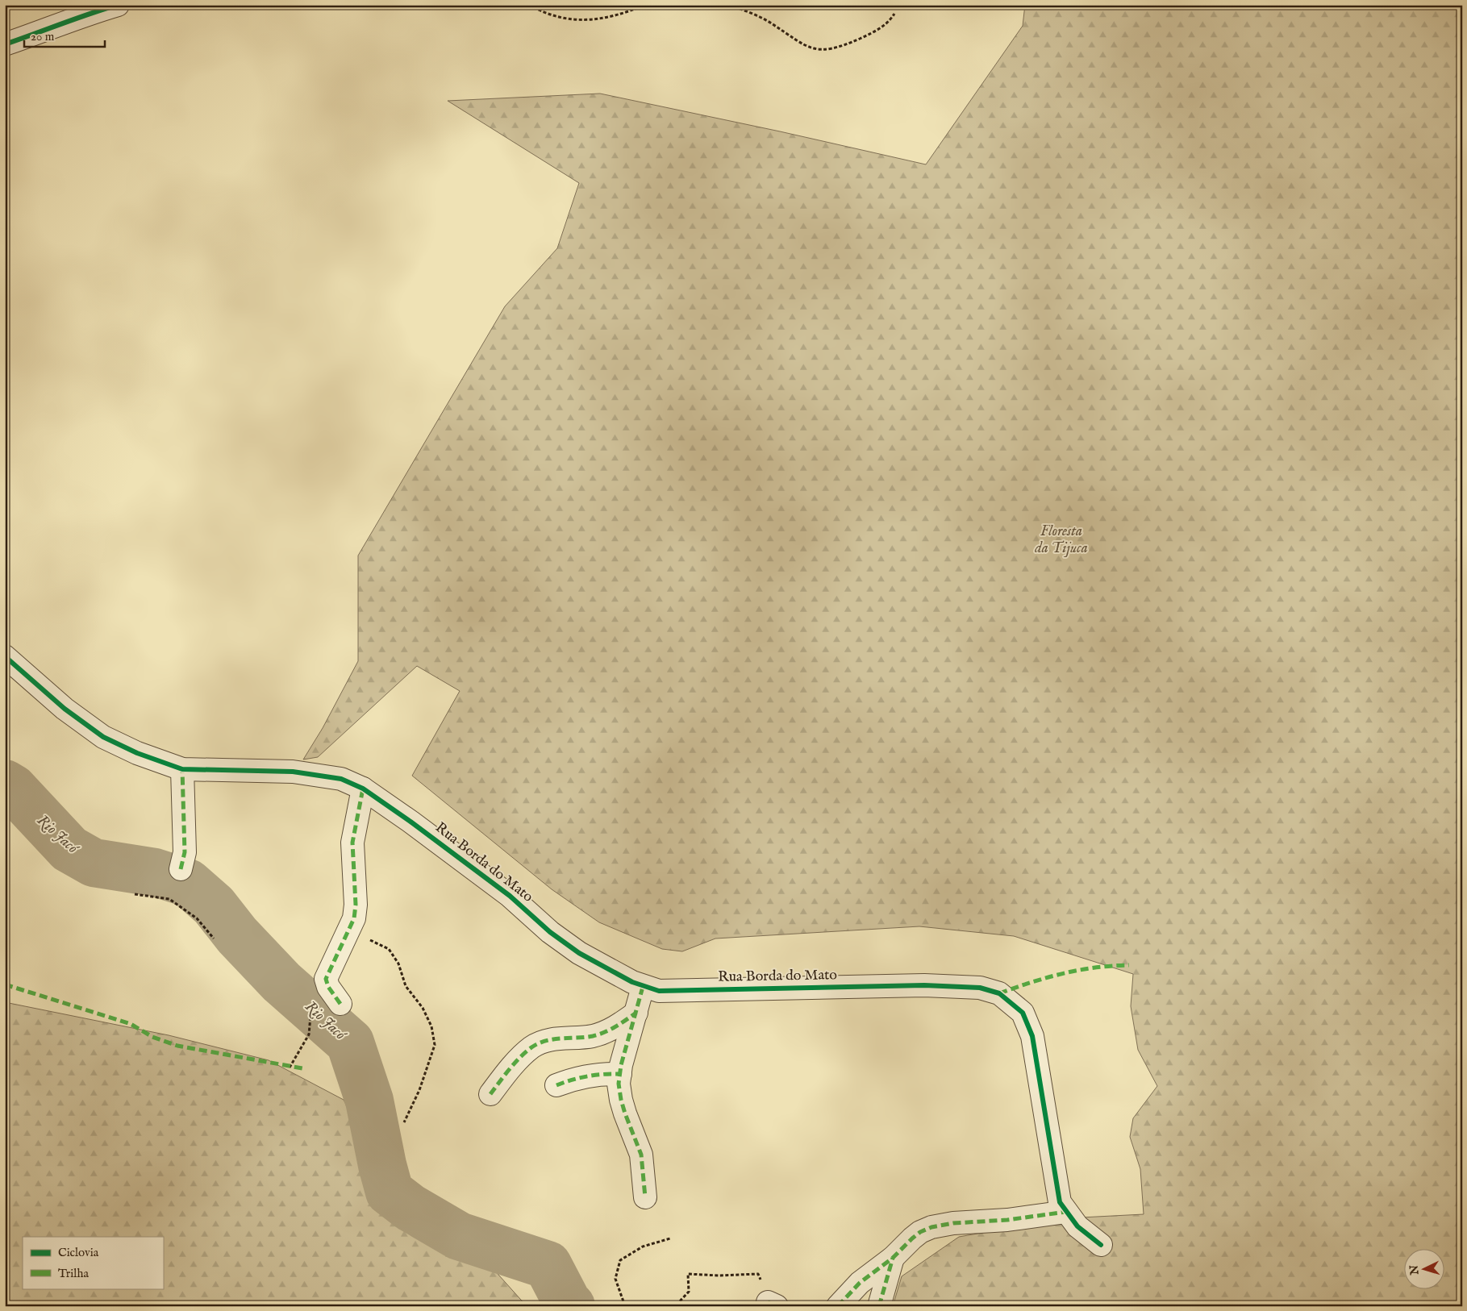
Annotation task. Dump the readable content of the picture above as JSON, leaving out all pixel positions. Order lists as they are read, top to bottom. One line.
{"streets":{"street":["Rua Borda do Mato"]},"water":["Rio Jacó"],"parks":["Floresta da Tijuca"],"legend":["Ciclovia","Trilha"],"scale_bar":"20 m","north":"left"}
